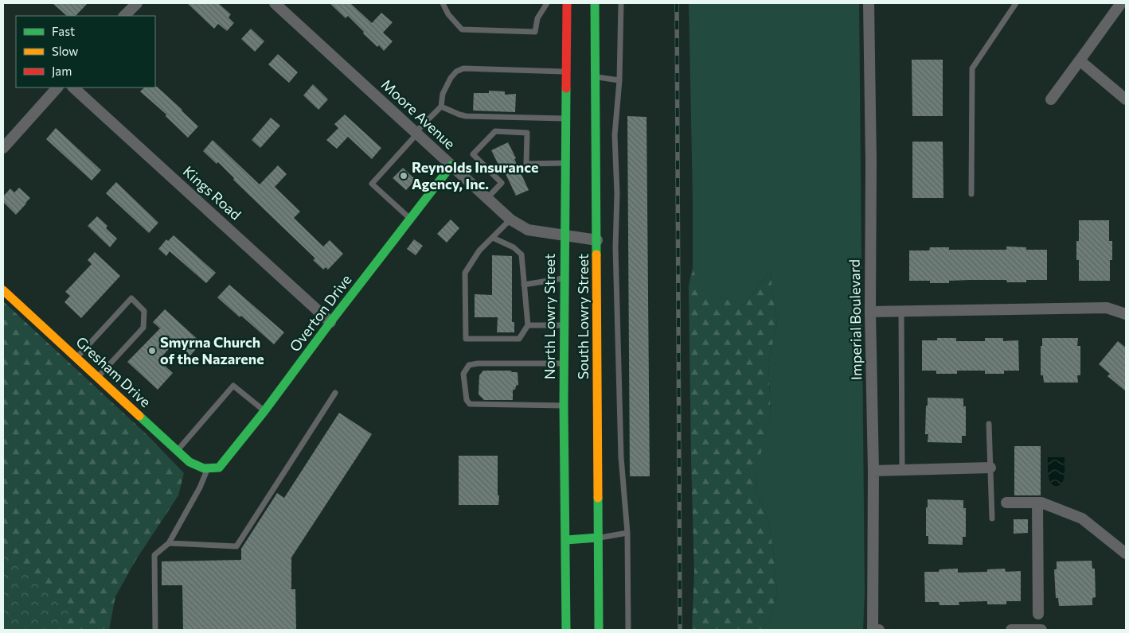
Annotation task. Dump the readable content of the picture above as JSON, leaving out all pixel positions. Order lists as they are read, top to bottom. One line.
{"streets":{"main road":["Overton Drive","North Lowry Street","South Lowry Street","Gresham Drive"],"street":["Moore Avenue","Kings Road","Imperial Boulevard"]},"crossings":[["Moore Avenue","Overton Drive"],["Moore Avenue","North Lowry Street"],["Moore Avenue","South Lowry Street"],["Kings Road","Overton Drive"],["Overton Drive","Gresham Drive"]],"places":["Reynolds Insurance Agency, Inc.","Smyrna Church of the Nazarene"],"legend":["Fast","Slow","Jam"]}
